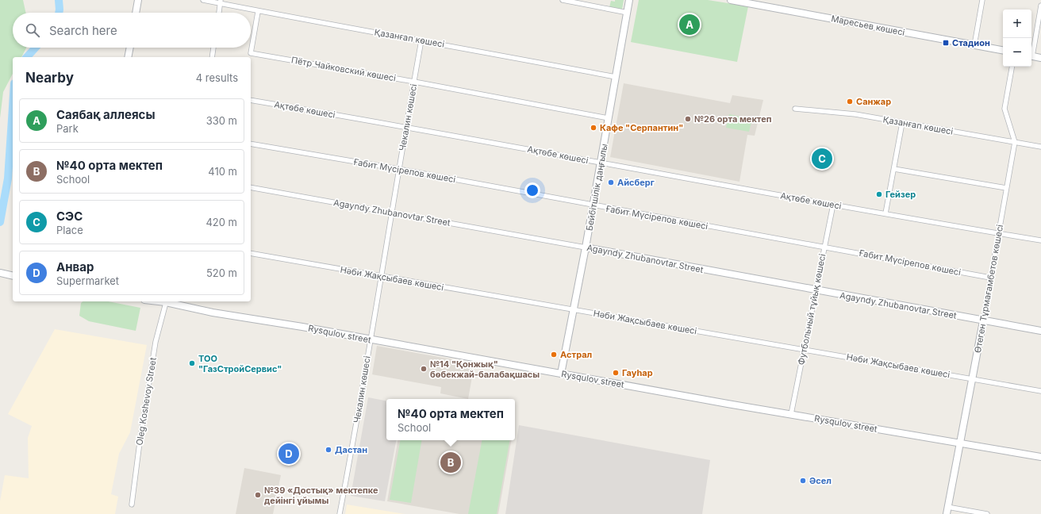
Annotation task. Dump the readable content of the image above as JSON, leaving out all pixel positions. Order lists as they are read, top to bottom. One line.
{"streets":{"street":["Маресьев көшесі","Қазанғап көшесі","Пётр Чайковский көшесі","Ақтөбе көшесі","Чекалин көшесі","Ғабит Мүсірепов көшесі","Бейбітшілік даңғылы","Agayndy Zhubanovtar Street","Нәби Жақсыбаев көшесі","Өтеген Тұрмағамбетов көшесі","Футбольный тұйық көшесі","Rysqulov street","Oleg Koshevoy Street"]},"crossings":[["Қазанғап көшесі","Пётр Чайковский көшесі"],["Қазанғап көшесі","Чекалин көшесі"],["Қазанғап көшесі","Бейбітшілік даңғылы"],["Қазанғап көшесі","Өтеген Тұрмағамбетов көшесі"],["Пётр Чайковский көшесі","Чекалин көшесі"],["Пётр Чайковский көшесі","Бейбітшілік даңғылы"],["Ақтөбе көшесі","Чекалин көшесі"],["Ақтөбе көшесі","Бейбітшілік даңғылы"],["Ақтөбе көшесі","Өтеген Тұрмағамбетов көшесі"],["Ақтөбе көшесі","Футбольный тұйық көшесі"],["Чекалин көшесі","Ғабит Мүсірепов көшесі"],["Чекалин көшесі","Agayndy Zhubanovtar Street"],["Чекалин көшесі","Нәби Жақсыбаев көшесі"],["Чекалин көшесі","Rysqulov street"],["Ғабит Мүсірепов көшесі","Бейбітшілік даңғылы"],["Ғабит Мүсірепов көшесі","Өтеген Тұрмағамбетов көшесі"],["Ғабит Мүсірепов көшесі","Футбольный тұйық көшесі"],["Бейбітшілік даңғылы","Agayndy Zhubanovtar Street"],["Бейбітшілік даңғылы","Нәби Жақсыбаев көшесі"],["Бейбітшілік даңғылы","Rysqulov street"],["Agayndy Zhubanovtar Street","Өтеген Тұрмағамбетов көшесі"],["Agayndy Zhubanovtar Street","Футбольный тұйық көшесі"],["Нәби Жақсыбаев көшесі","Өтеген Тұрмағамбетов көшесі"],["Нәби Жақсыбаев көшесі","Футбольный тұйық көшесі"],["Өтеген Тұрмағамбетов көшесі","Rysqulov street"],["Футбольный тұйық көшесі","Rysqulov street"],["Rysqulov street","Oleg Koshevoy Street"]],"places":{"transit":["Стадион"],"other":["Санжар","№26 орта мектеп","Кафе \"Серпантин\"","Айсберг","Гейзер","Астрал","ТОО \"ГазСтройСервис\"","№14 \"Қонжық\" бөбекжай-балабақшасы","Гауhар","Дастан","Əсел","№39 «Достық» мектепке дейінгі ұйымы"]},"page":{"map_buttons":["+","−"],"pins":["A","C","D","B"],"search":"Search here","heading":["Nearby","4 results"],"list":[{"mark":"A","name":"Саябақ аллеясы","note":"Park","value":"330 m"},{"mark":"B","name":"№40 орта мектеп","note":"School","value":"410 m"},{"mark":"C","name":"СЭС","note":"Place","value":"420 m"},{"mark":"D","name":"Анвар","note":"Supermarket","value":"520 m"}],"popup":["№40 орта мектеп","School"]}}
